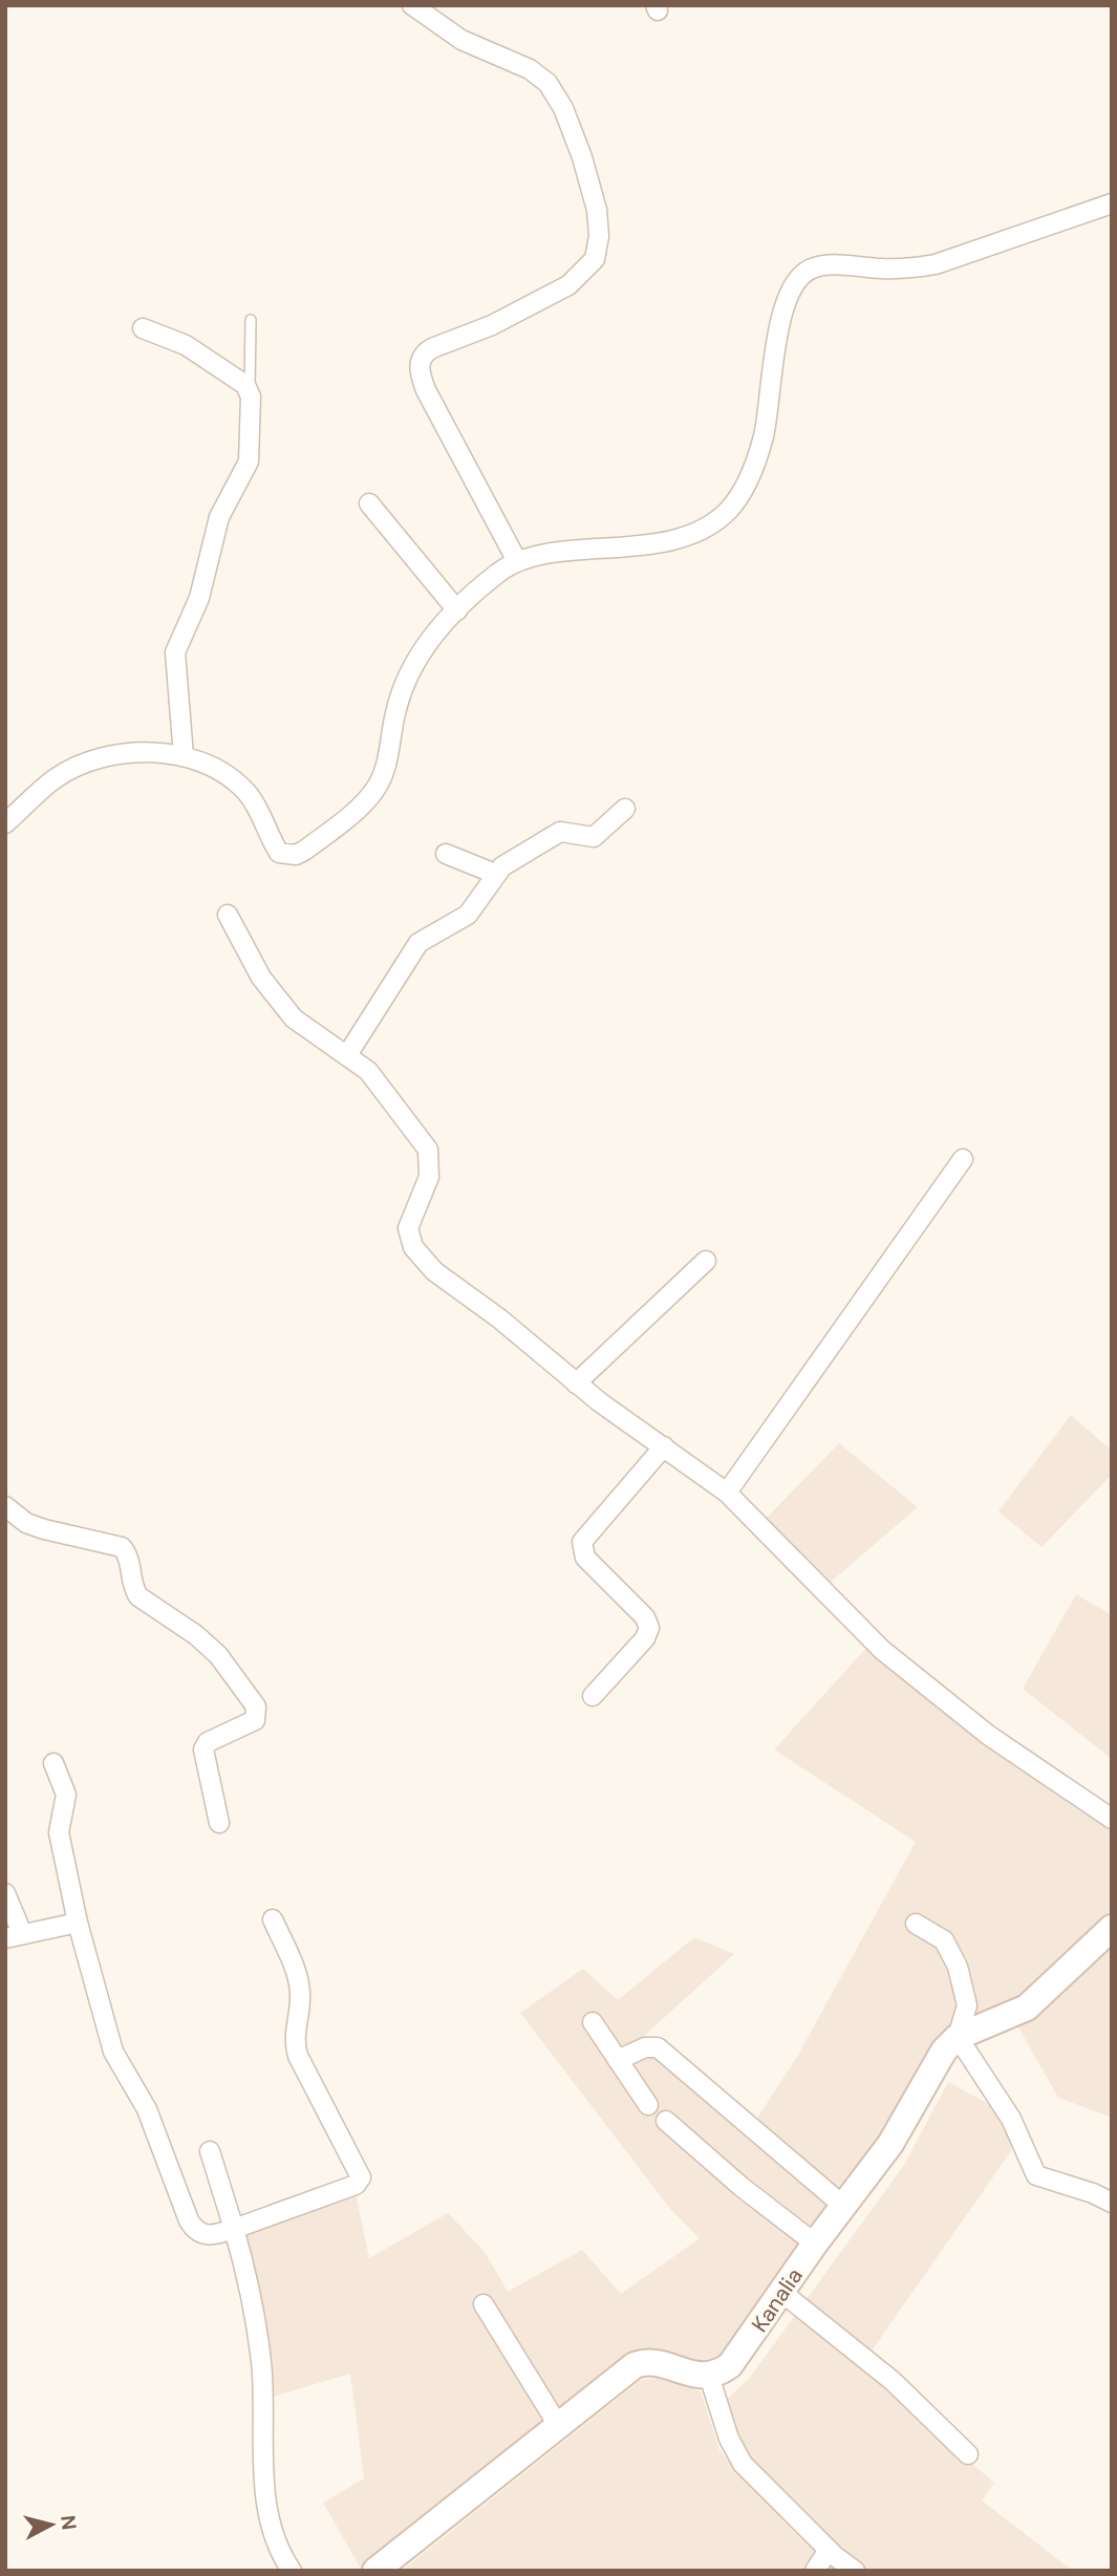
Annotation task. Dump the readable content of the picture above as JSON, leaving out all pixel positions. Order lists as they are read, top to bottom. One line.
{"streets":{"main road":["Kanalia"]},"north":"right"}
